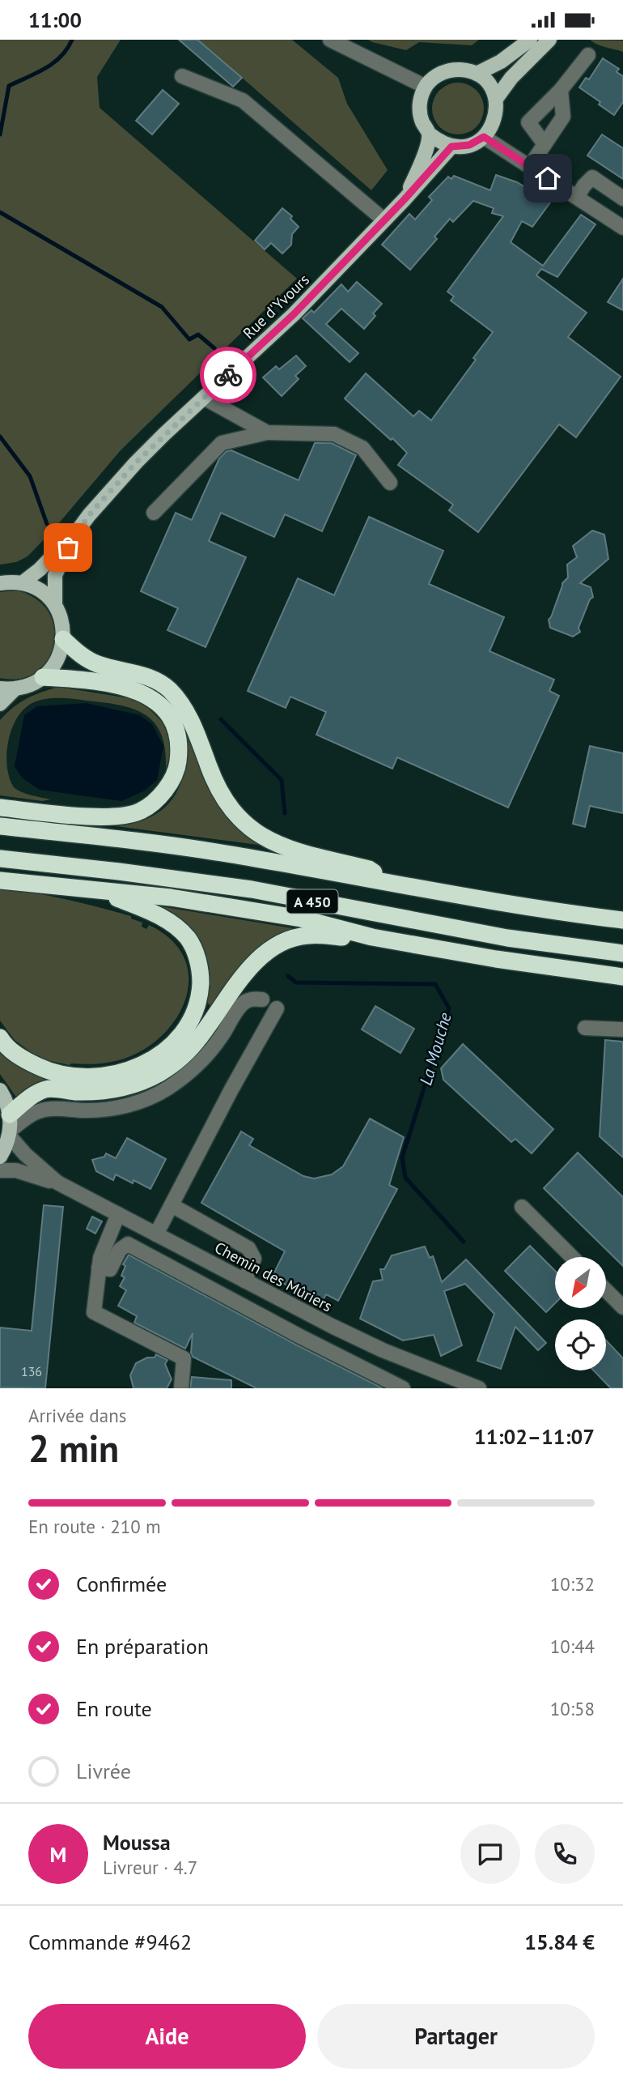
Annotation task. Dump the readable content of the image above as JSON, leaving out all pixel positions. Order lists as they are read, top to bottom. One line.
{"streets":{"highway":["A 450"],"main road":["Rue d'Yvours"],"street":["Chemin des Mûriers"]},"water":["La Mouche"],"house_numbers":["136"],"north":"bottom left","page":{"status":"11:00","heading":["2 min","Arrivée dans","11:02–11:07"],"panel":["Moussa","Livreur · 4.7","Commande #9462","15.84 €"],"bar":"En route · 210 m","list":[["Confirmée","10:32"],["En préparation","10:44"],["En route","10:58"],"Livrée"],"round":"M","buttons":["Aide","Partager"]}}
